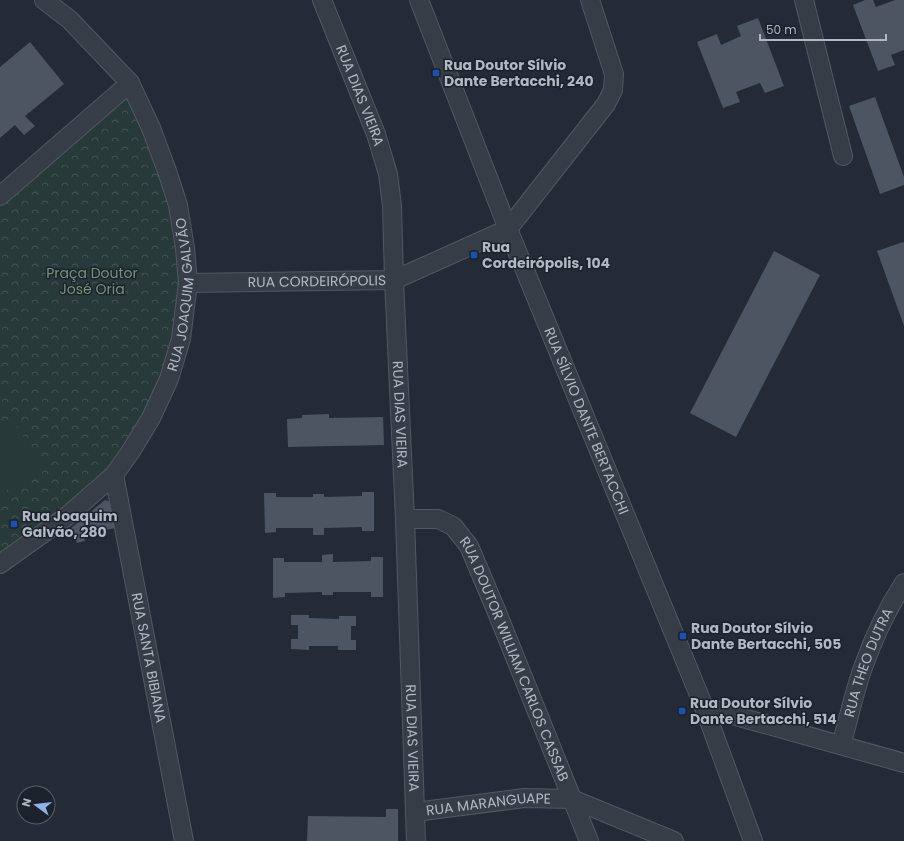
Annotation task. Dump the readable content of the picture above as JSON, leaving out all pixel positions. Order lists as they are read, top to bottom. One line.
{"streets":{"street":["RUA DIAS VIEIRA","RUA CORDEIRÓPOLIS","RUA JOAQUIM GALVÃO","RUA SÍLVIO DANTE BERTACCHI","RUA SANTA BIBIANA","RUA DOUTOR WILLIAM CARLOS CASSAB","RUA THEO DUTRA","RUA MARANGUAPE"]},"crossings":[["RUA DIAS VIEIRA","RUA CORDEIRÓPOLIS"],["RUA DIAS VIEIRA","RUA DOUTOR WILLIAM CARLOS CASSAB"],["RUA DIAS VIEIRA","RUA MARANGUAPE"],["RUA CORDEIRÓPOLIS","RUA JOAQUIM GALVÃO"],["RUA CORDEIRÓPOLIS","RUA SÍLVIO DANTE BERTACCHI"],["RUA JOAQUIM GALVÃO","RUA SANTA BIBIANA"],["RUA DOUTOR WILLIAM CARLOS CASSAB","RUA MARANGUAPE"]],"parks":["Praça Doutor José Oria"],"places":{"transit":["Rua Doutor Sílvio Dante Bertacchi, 240","Rua Cordeirópolis, 104","Rua Joaquim Galvão, 280","Rua Doutor Sílvio Dante Bertacchi, 505","Rua Doutor Sílvio Dante Bertacchi, 514"]},"scale_bar":"50 m","north":"left"}
